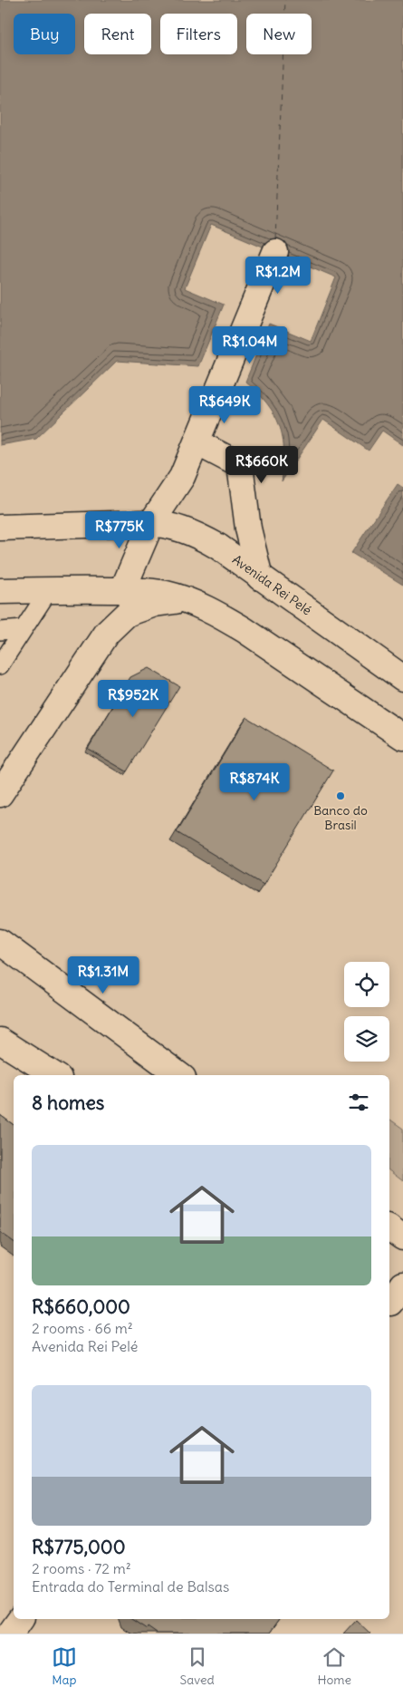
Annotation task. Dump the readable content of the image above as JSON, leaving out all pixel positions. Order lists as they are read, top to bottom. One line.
{"streets":{"main road":["Avenida Rei Pelé"]},"places":["Banco do Brasil"],"page":{"chip":["Buy","Rent","Filters","New"],"price":["R$1.2M","R$1.04M","R$649K","R$660K","R$775K","R$952K","R$874K","R$1.31M"],"heading":"8 homes","list":[{"name":"R$660,000","note":"2 rooms · 66 m² · Avenida Rei Pelé"},{"name":"R$775,000","note":"2 rooms · 72 m² · Entrada do Terminal de Balsas"}],"tabs":["Map","Saved","Home"]}}
